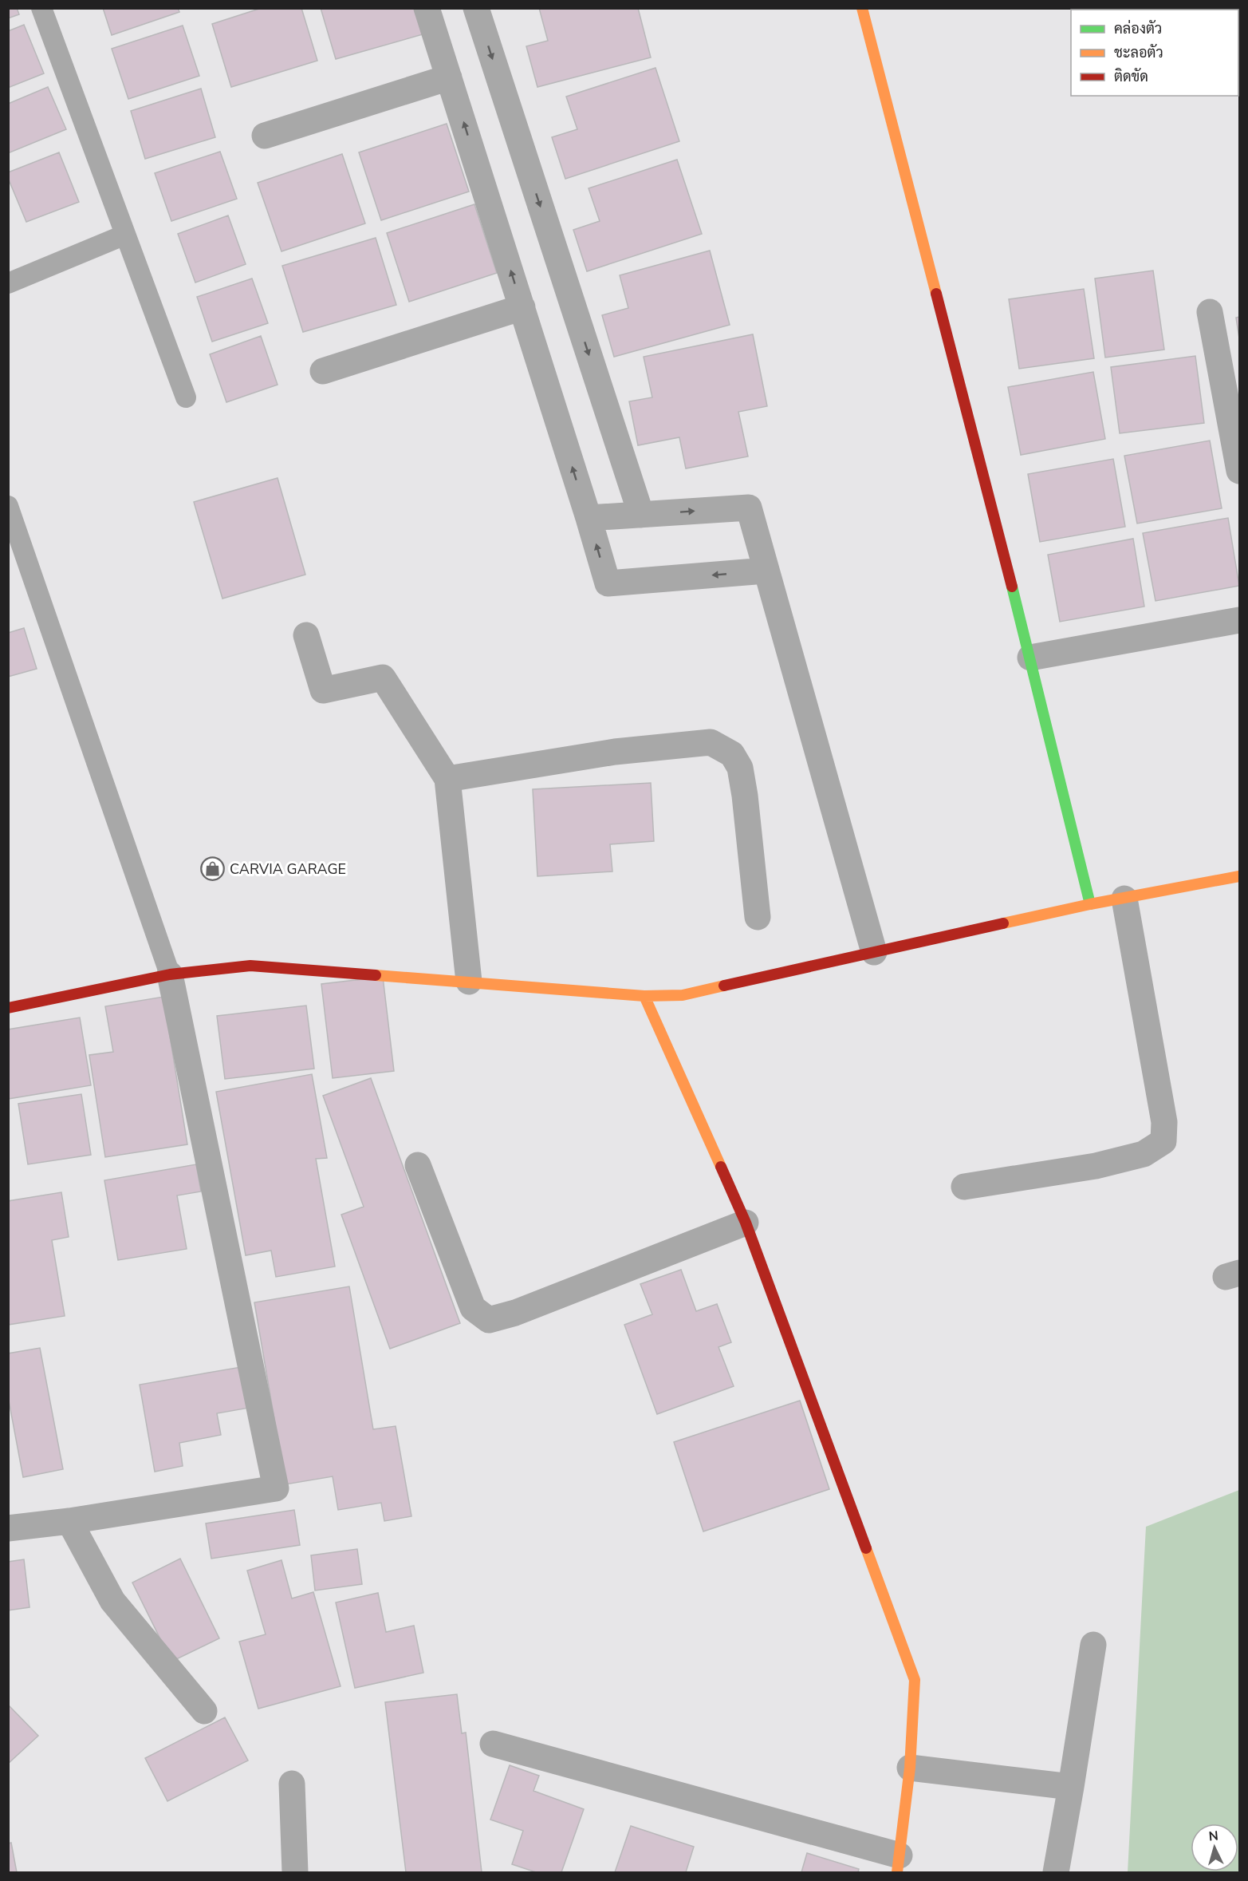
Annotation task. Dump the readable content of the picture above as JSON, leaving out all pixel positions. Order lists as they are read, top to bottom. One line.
{"places":{"shop":["CARVIA GARAGE"]},"legend":["คล่องตัว","ชะลอตัว","ติดขัด"],"north":"top"}
